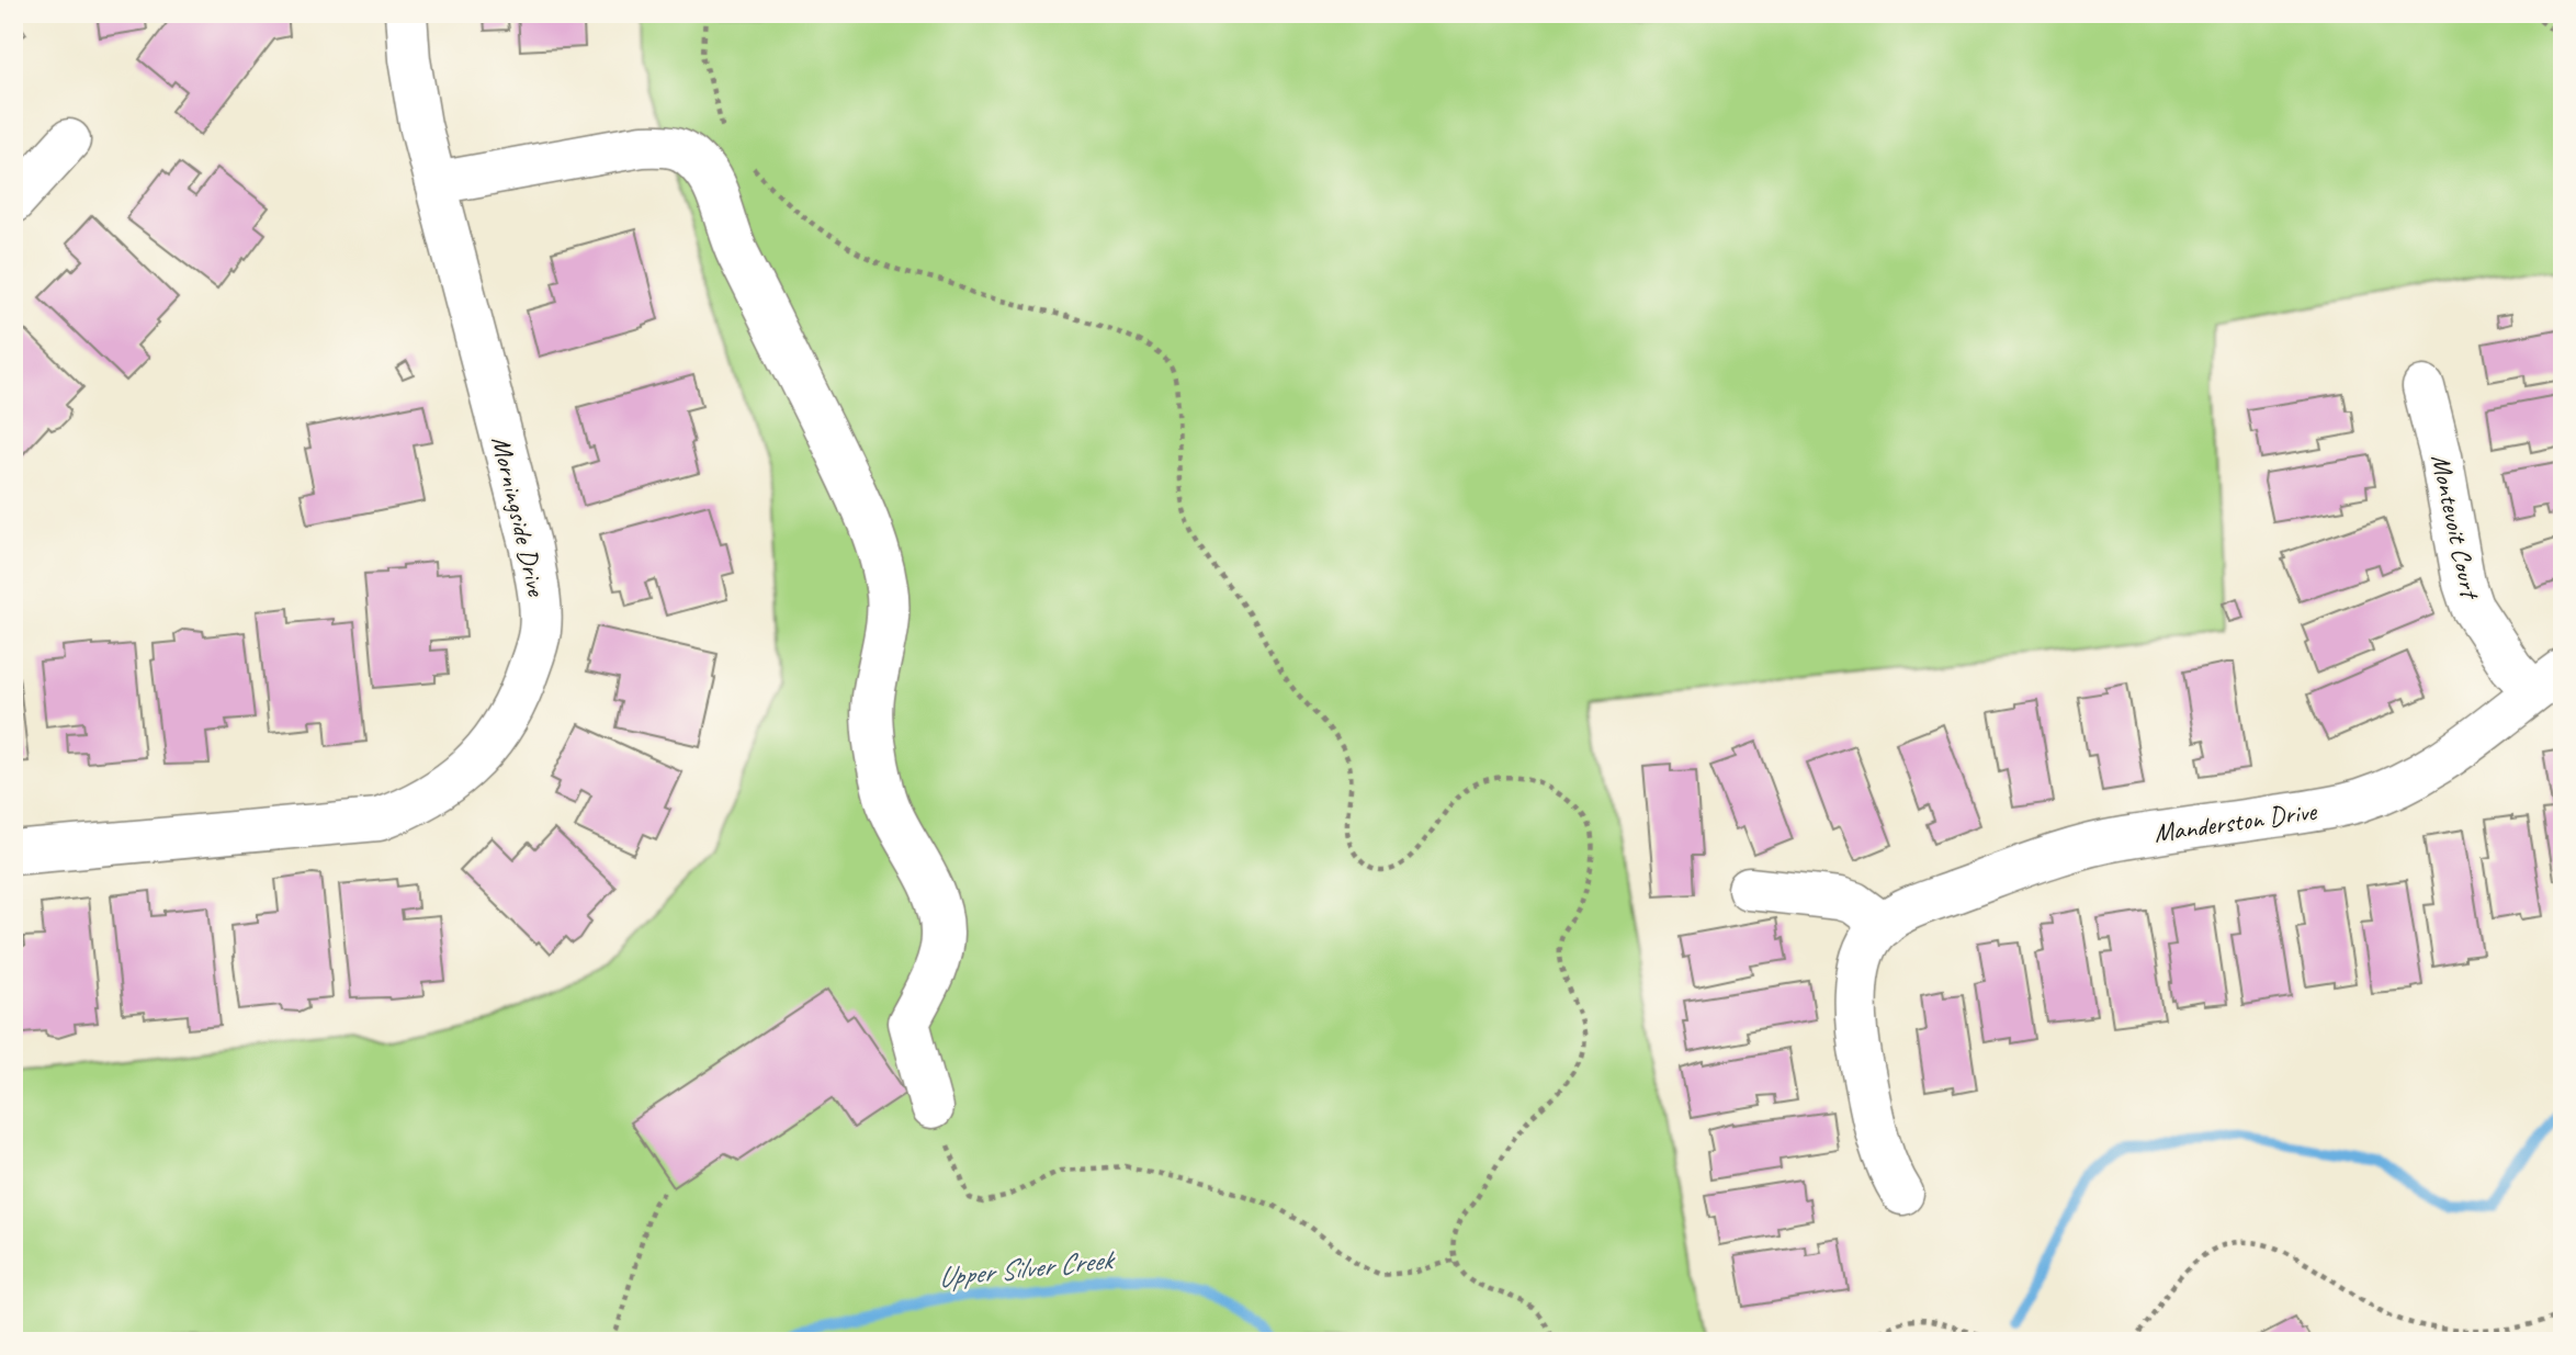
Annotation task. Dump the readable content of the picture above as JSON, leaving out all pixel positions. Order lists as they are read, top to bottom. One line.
{"streets":{"street":["Morningside Drive","Montevoit Court","Manderston Drive"]},"crossings":[["Montevoit Court","Manderston Drive"]],"water":["Upper Silver Creek"]}
